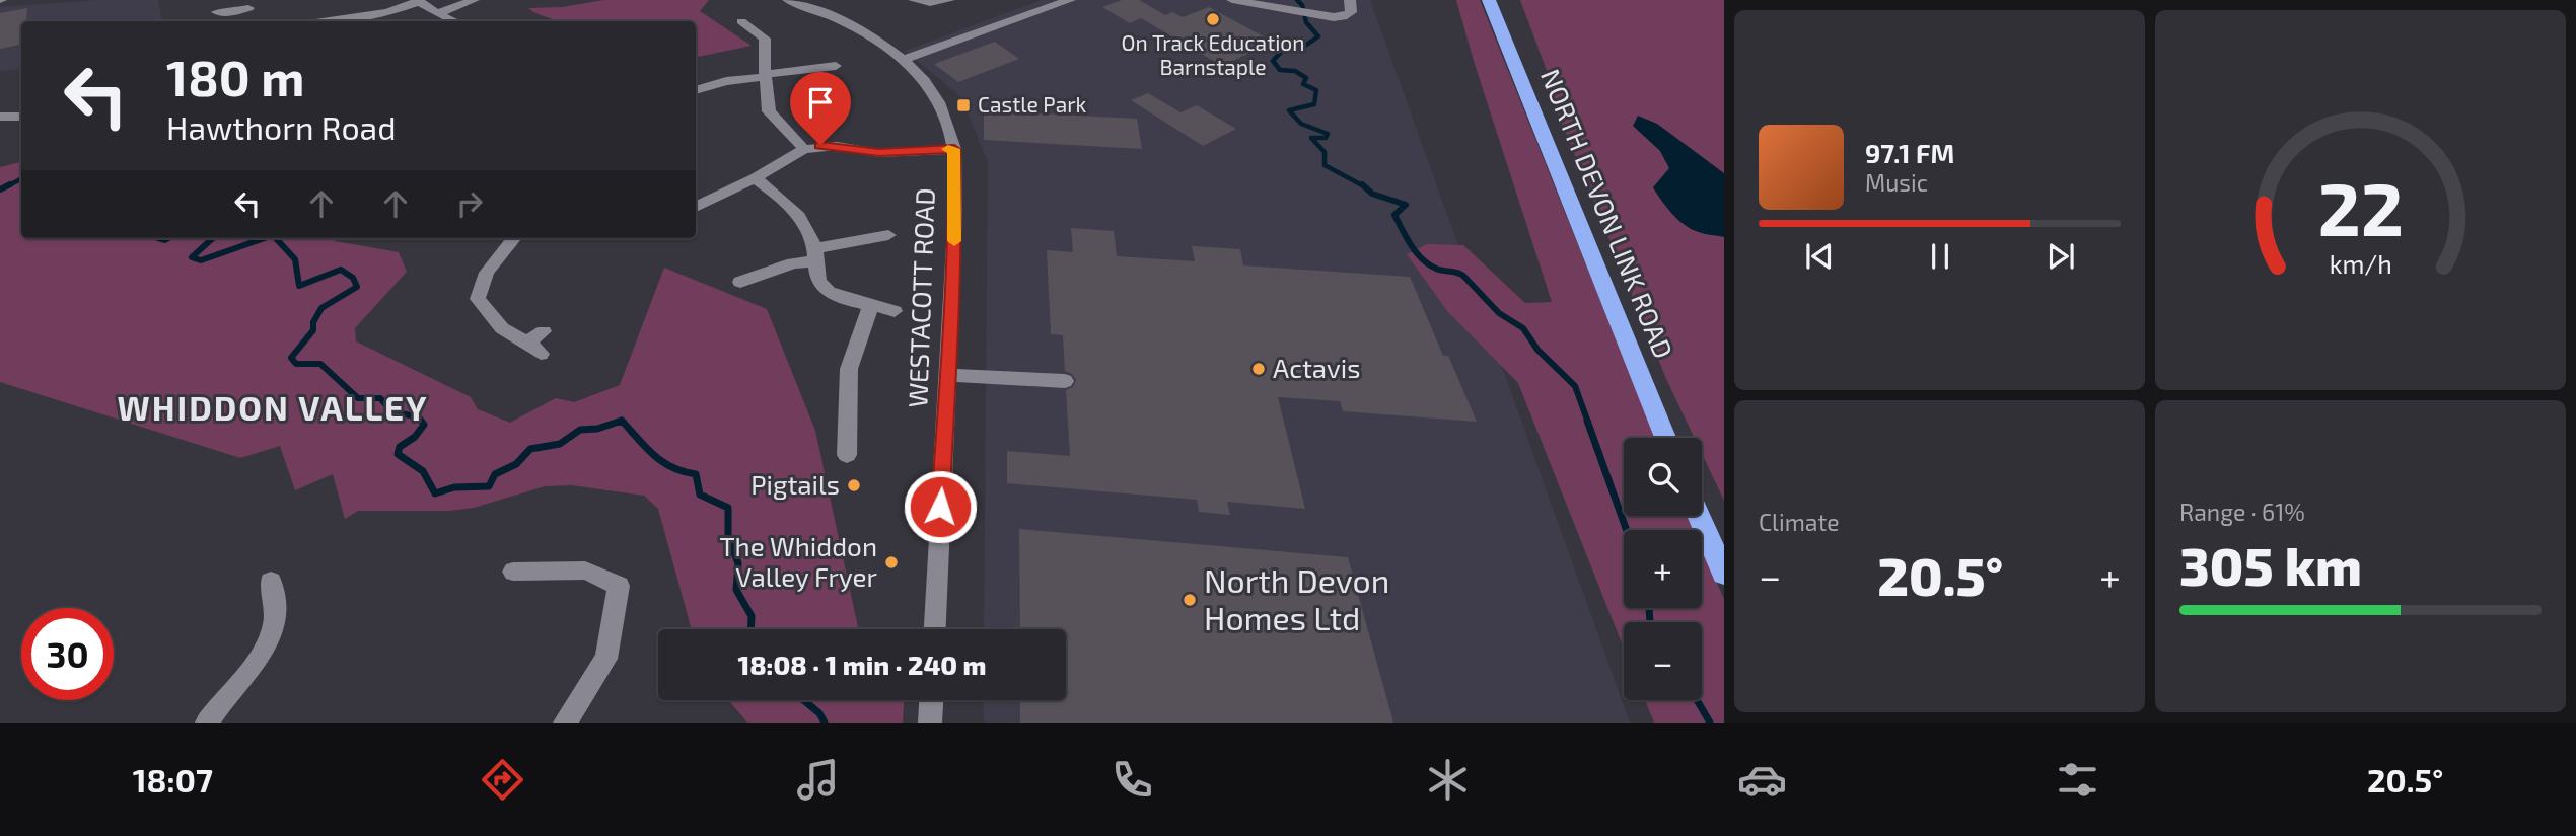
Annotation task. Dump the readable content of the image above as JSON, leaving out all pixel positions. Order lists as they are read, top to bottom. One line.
{"streets":{"highway":["NORTH DEVON LINK ROAD"],"street":["WESTACOTT ROAD"]},"districts":["WHIDDON VALLEY"],"places":{"other":["On Track Education Barnstaple","Actavis","Pigtails","The Whiddon Valley Fryer","North Devon Homes Ltd"],"transit":["Castle Park"]},"page":{"turn":["180 m","Hawthorn Road"],"song":["97.1 FM","Music"],"tile":["Climate",["Range · 61%","305 km"]],"map_buttons":["+","−"],"heat":["−","20.5°","+"],"limit":"30","trip":"18:08 · 1 min · 240 m","tabs":["18:07","20.5°"],"gauge":["22","km/h"]}}
